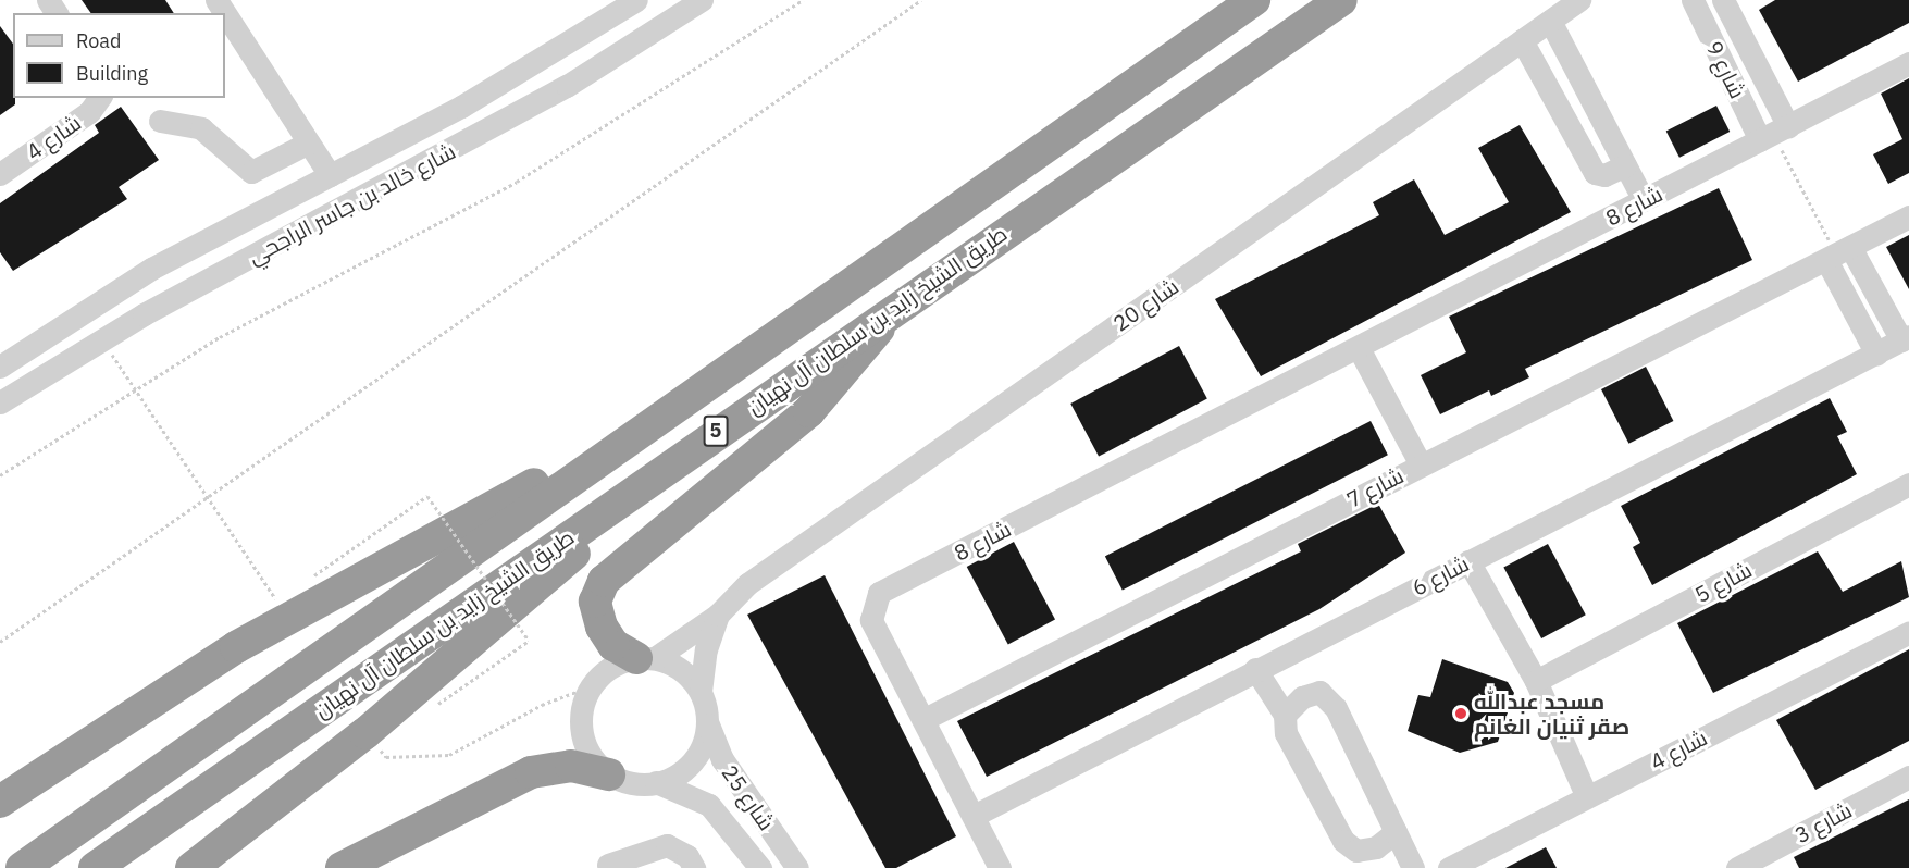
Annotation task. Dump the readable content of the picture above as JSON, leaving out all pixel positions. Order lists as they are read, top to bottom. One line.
{"streets":{"highway":["طريق الشيخ زايد بن سلطان آل نهيان","5"],"street":["شارع 9","شارع 4","شارع خالد بن جاسر الراجحي","شارع 8","شارع 20","شارع 7","شارع 6","شارع 5","شارع 25","شارع 3"]},"crossings":[["شارع 9","شارع 8"],["شارع 8","شارع 7"],["شارع 8","شارع 6"],["شارع 20","شارع 25"]],"places":["مسجد عبدالله صقر ثنيان الغانم"],"legend":["Road","Building"]}
